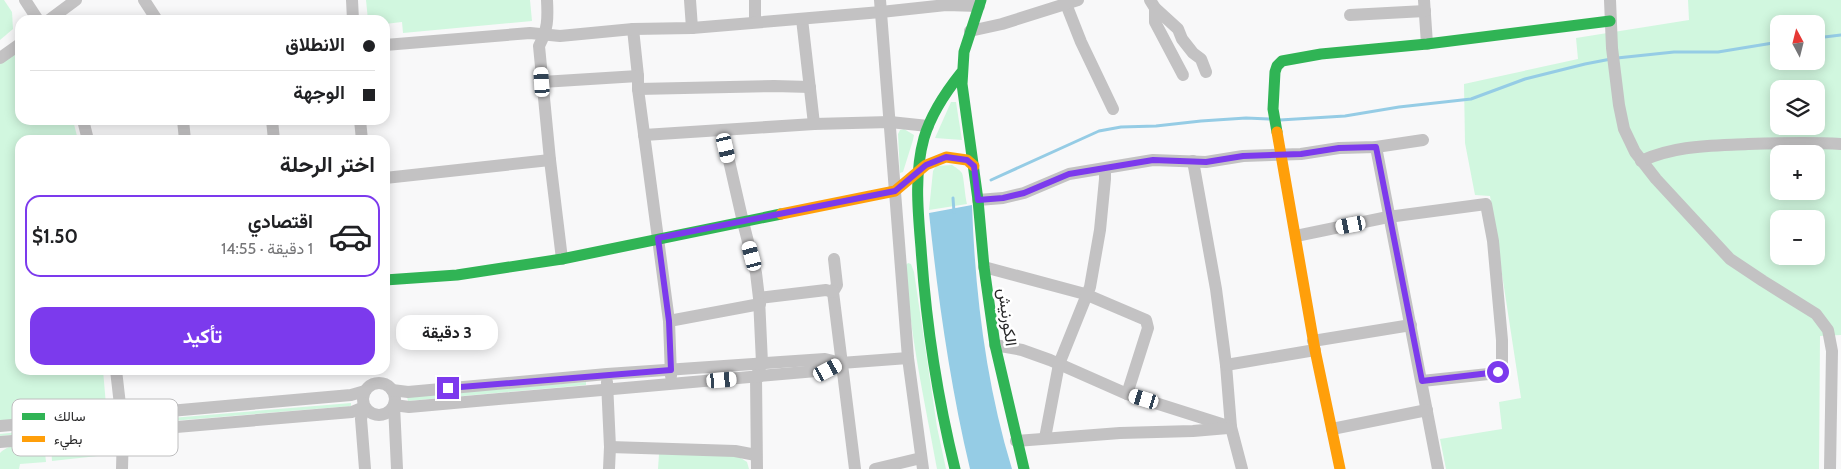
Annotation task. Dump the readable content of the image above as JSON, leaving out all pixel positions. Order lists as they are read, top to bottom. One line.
{"streets":{"street":["الكورنيش"]},"legend":["سالك","بطيء"],"north":"top","page":{"map_buttons":["+","−"],"banner":["الانطلاق","الوجهة"],"heading":"اختر الرحلة","list":[{"name":"اقتصادي","note":"1 دقيقة · 14:55","value":"$1.50"}],"buttons":"تأكيد","bubble":"3 دقيقة"}}
